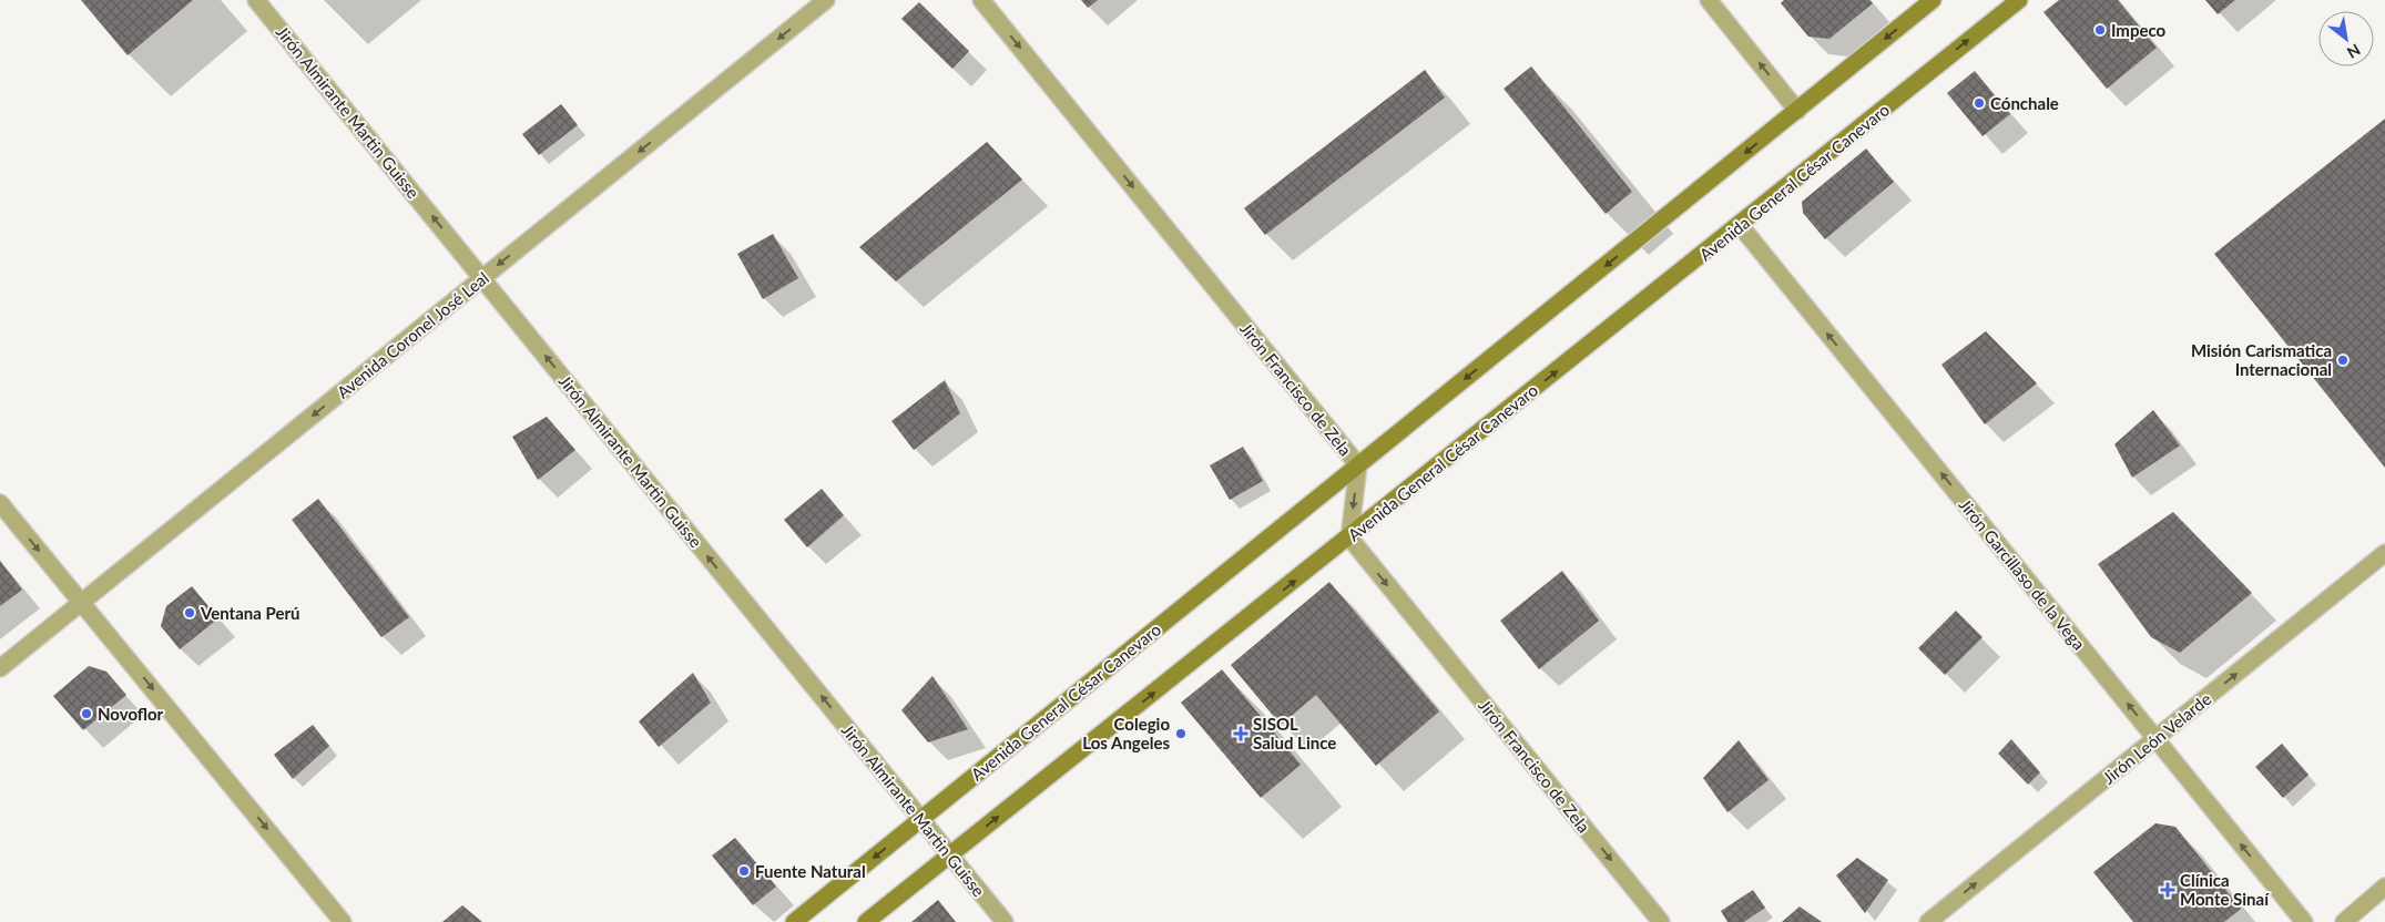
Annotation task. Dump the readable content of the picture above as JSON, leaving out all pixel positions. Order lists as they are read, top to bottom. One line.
{"streets":{"main road":["Avenida General César Canevaro"],"street":["Jirón Almirante Martin Guisse","Avenida Coronel José Leal","Jirón Francisco de Zela","Jirón Garcillaso de la Vega","Jirón León Velarde"]},"crossings":[["Jirón Almirante Martin Guisse","Avenida General César Canevaro"],["Jirón Almirante Martin Guisse","Avenida Coronel José Leal"],["Avenida General César Canevaro","Jirón Francisco de Zela"],["Avenida General César Canevaro","Jirón Garcillaso de la Vega"],["Jirón Garcillaso de la Vega","Jirón León Velarde"]],"one_way":["Jirón Almirante Martin Guisse","Avenida Coronel José Leal","Jirón Francisco de Zela","Jirón Garcillaso de la Vega","Jirón León Velarde"],"places":{"other":["Impeco","Cónchale","Misión Carismatica Internacional","Ventana Perú","Novoflor","Colegio Los Angeles","Fuente Natural"],"health":["SISOL Salud Lince","Clínica Monte Sinaí"]},"north":"bottom right"}
